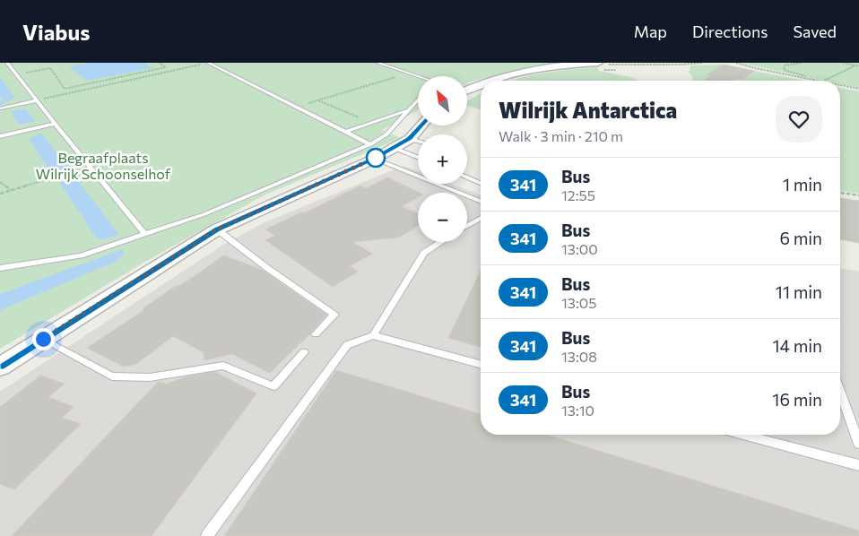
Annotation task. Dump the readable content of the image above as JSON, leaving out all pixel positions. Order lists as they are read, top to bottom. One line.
{"parks":["Begraafplaats Wilrijk Schoonselhof"],"lines":["bus line 341"],"north":"top left","page":{"header":"Viabus","nav":["Map","Directions","Saved"],"map_buttons":["+","−"],"heading":["Wilrijk Antarctica","Walk · 3 min · 210 m"],"list":[{"mark":"341","name":"Bus","note":"12:55","value":"1 min"},{"mark":"341","name":"Bus","note":"13:00","value":"6 min"},{"mark":"341","name":"Bus","note":"13:05","value":"11 min"},{"mark":"341","name":"Bus","note":"13:08","value":"14 min"},{"mark":"341","name":"Bus","note":"13:10","value":"16 min"}]}}
